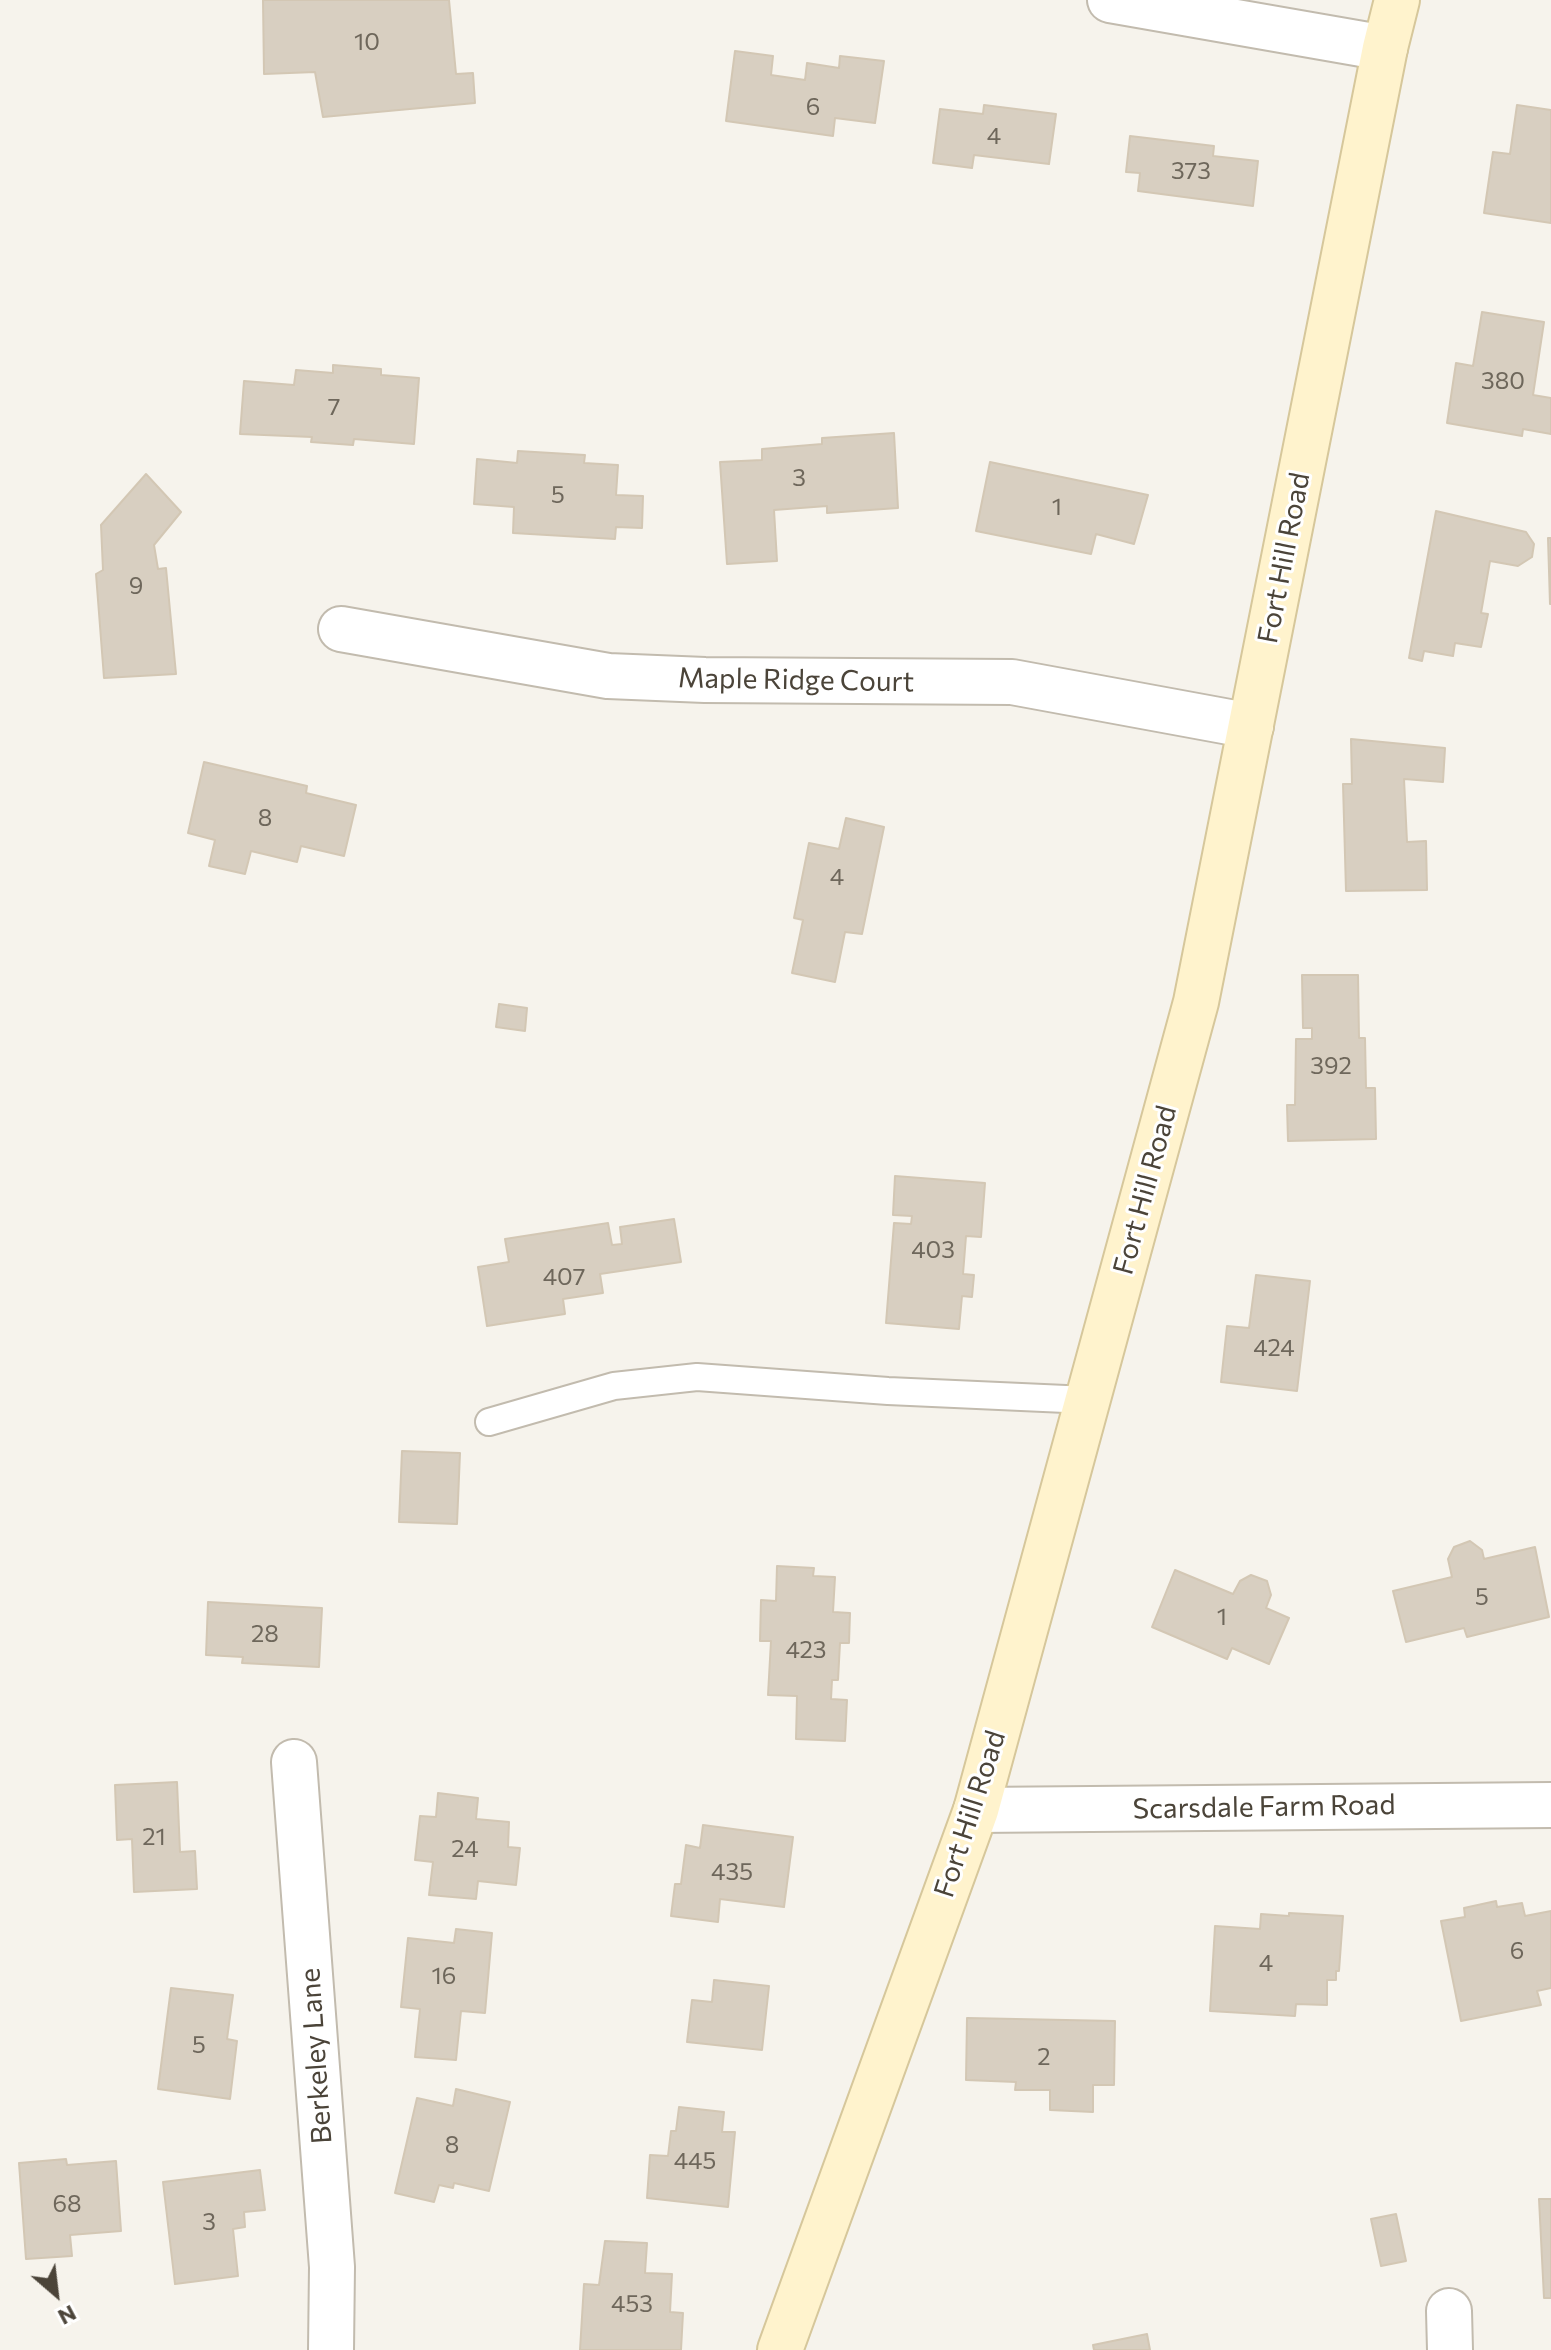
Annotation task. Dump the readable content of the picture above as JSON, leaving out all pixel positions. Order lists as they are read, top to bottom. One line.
{"streets":{"street":["Fort Hill Road","Maple Ridge Court","Scarsdale Farm Road","Berkeley Lane"]},"crossings":[["Fort Hill Road","Maple Ridge Court"],["Fort Hill Road","Scarsdale Farm Road"]],"house_numbers":["10","6","4","373","380","7","3","5","1","9","8","4","392","403","407","424","5","1","28","423","21","24","435","6","4","16","5","2","8","445","68","3","453"],"north":"bottom right"}
